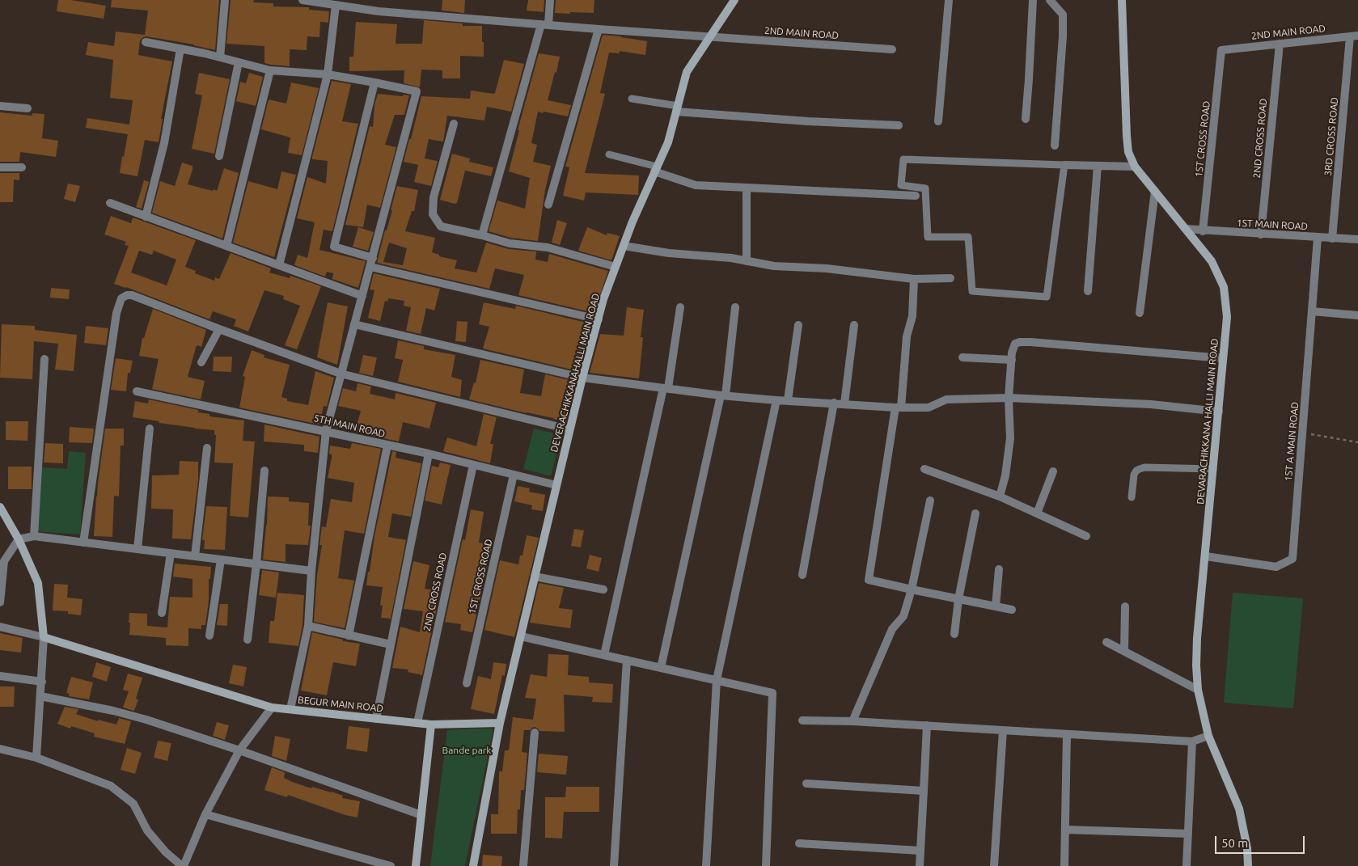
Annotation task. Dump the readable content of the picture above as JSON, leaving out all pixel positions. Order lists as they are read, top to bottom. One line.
{"streets":{"street":["2ND MAIN ROAD","3RD CROSS ROAD","2ND CROSS ROAD","1ST CROSS ROAD","1ST MAIN ROAD","DEVERACHIKKANAHALLI MAIN ROAD","DEVARACHIKKANA HALLI MAIN ROAD","5TH MAIN ROAD","1ST A MAIN ROAD","BEGUR MAIN ROAD"]},"crossings":[["2ND MAIN ROAD","3RD CROSS ROAD"],["2ND MAIN ROAD","2ND CROSS ROAD"],["2ND MAIN ROAD","1ST CROSS ROAD"],["2ND MAIN ROAD","DEVERACHIKKANAHALLI MAIN ROAD"],["3RD CROSS ROAD","1ST MAIN ROAD"],["2ND CROSS ROAD","1ST MAIN ROAD"],["2ND CROSS ROAD","5TH MAIN ROAD"],["2ND CROSS ROAD","BEGUR MAIN ROAD"],["1ST CROSS ROAD","1ST MAIN ROAD"],["1ST CROSS ROAD","5TH MAIN ROAD"],["1ST MAIN ROAD","DEVARACHIKKANA HALLI MAIN ROAD"],["1ST MAIN ROAD","1ST A MAIN ROAD"],["DEVERACHIKKANAHALLI MAIN ROAD","5TH MAIN ROAD"],["DEVERACHIKKANAHALLI MAIN ROAD","BEGUR MAIN ROAD"],["DEVARACHIKKANA HALLI MAIN ROAD","1ST A MAIN ROAD"]],"parks":["Bande park"],"scale_bar":"50 m"}
